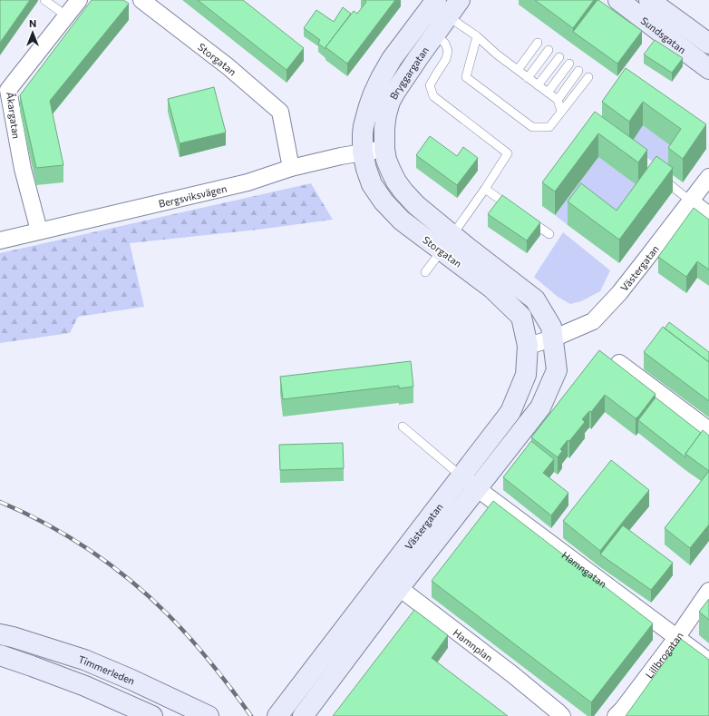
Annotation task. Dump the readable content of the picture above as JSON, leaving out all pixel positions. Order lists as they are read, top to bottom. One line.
{"streets":{"street":["Sundsgatan","Storgatan","Bryggargatan","Åkargatan","Bergsviksvägen","Västergatan","Hamngatan","Hamnplan","Lillbrogatan","Timmerleden"]},"crossings":[["Storgatan","Bryggargatan"],["Storgatan","Bergsviksvägen"],["Storgatan","Västergatan"],["Bryggargatan","Bergsviksvägen"],["Åkargatan","Bergsviksvägen"],["Västergatan","Hamngatan"],["Västergatan","Hamnplan"],["Hamngatan","Lillbrogatan"]],"north":"top"}
